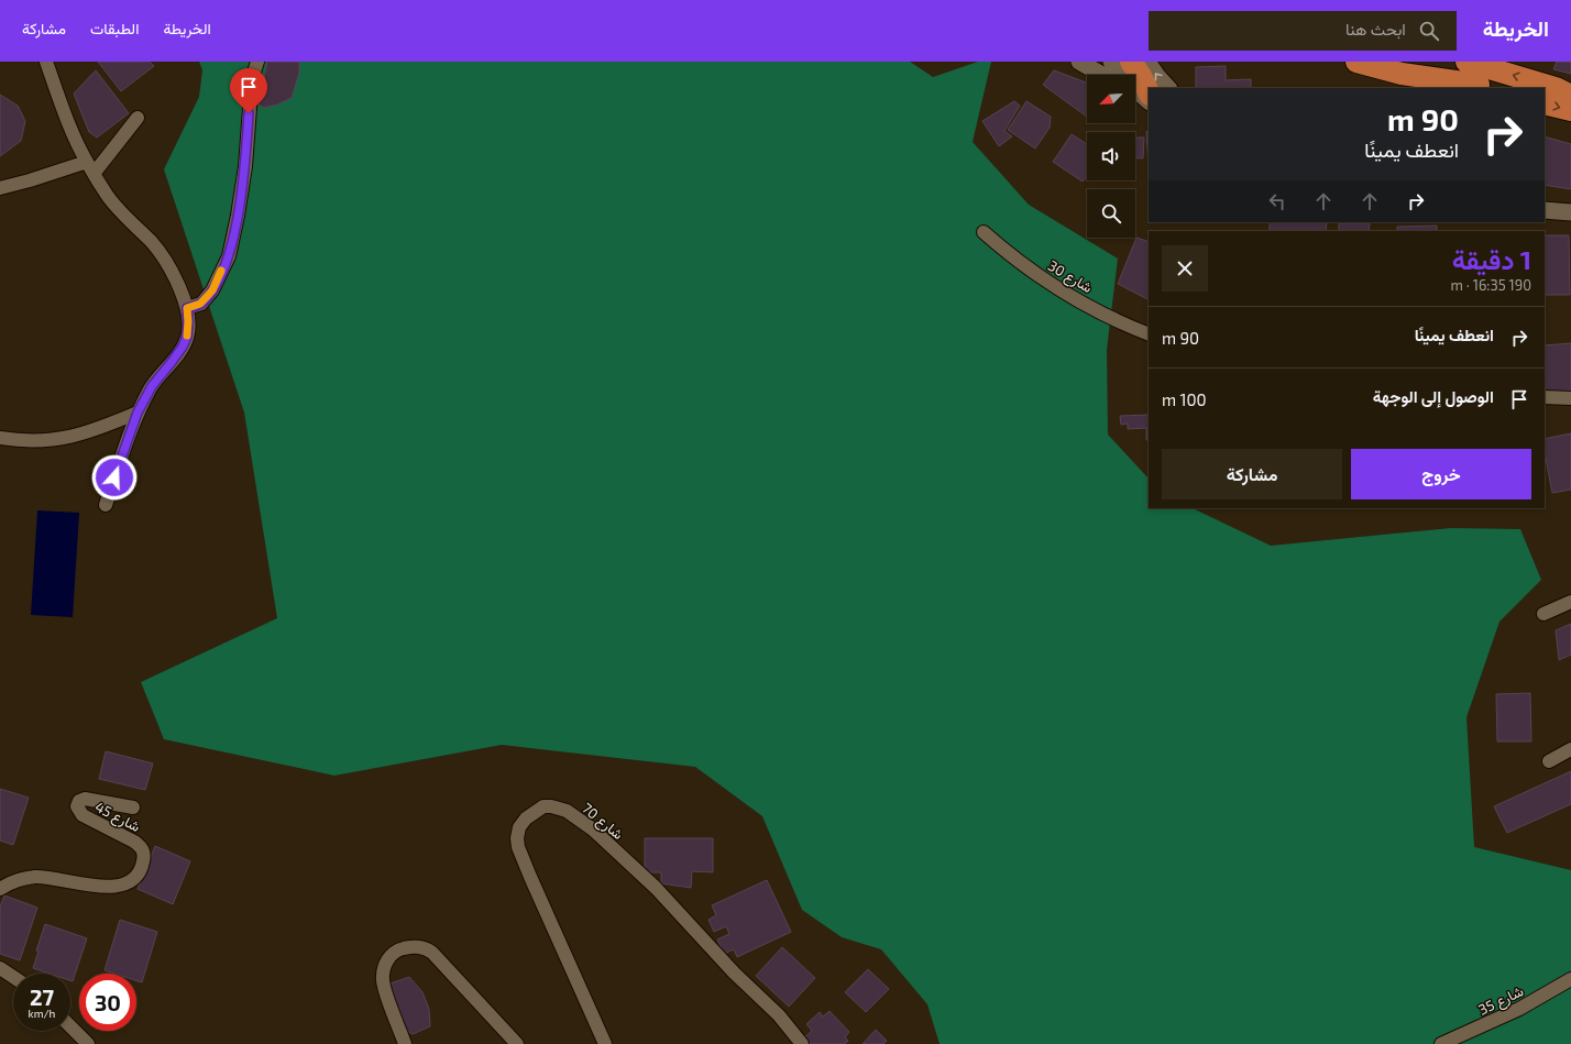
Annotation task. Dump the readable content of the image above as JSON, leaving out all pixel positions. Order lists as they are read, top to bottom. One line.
{"streets":{"street":["شارع 30","شارع 45","شارع 70","شارع 35"]},"north":"bottom left","page":{"header":"الخريطة","search":"ابحث هنا","nav":["الخريطة","الطبقات","مشاركة"],"turn":["90 m","انعطف يمينًا"],"heading":["1 دقيقة","190 m · 16:35"],"list":[{"name":"انعطف يمينًا","value":"90 m"},{"name":"الوصول إلى الوجهة","value":"100 m"}],"buttons":["خروج","مشاركة"],"speed":"27 km/h","limit":"30"}}
